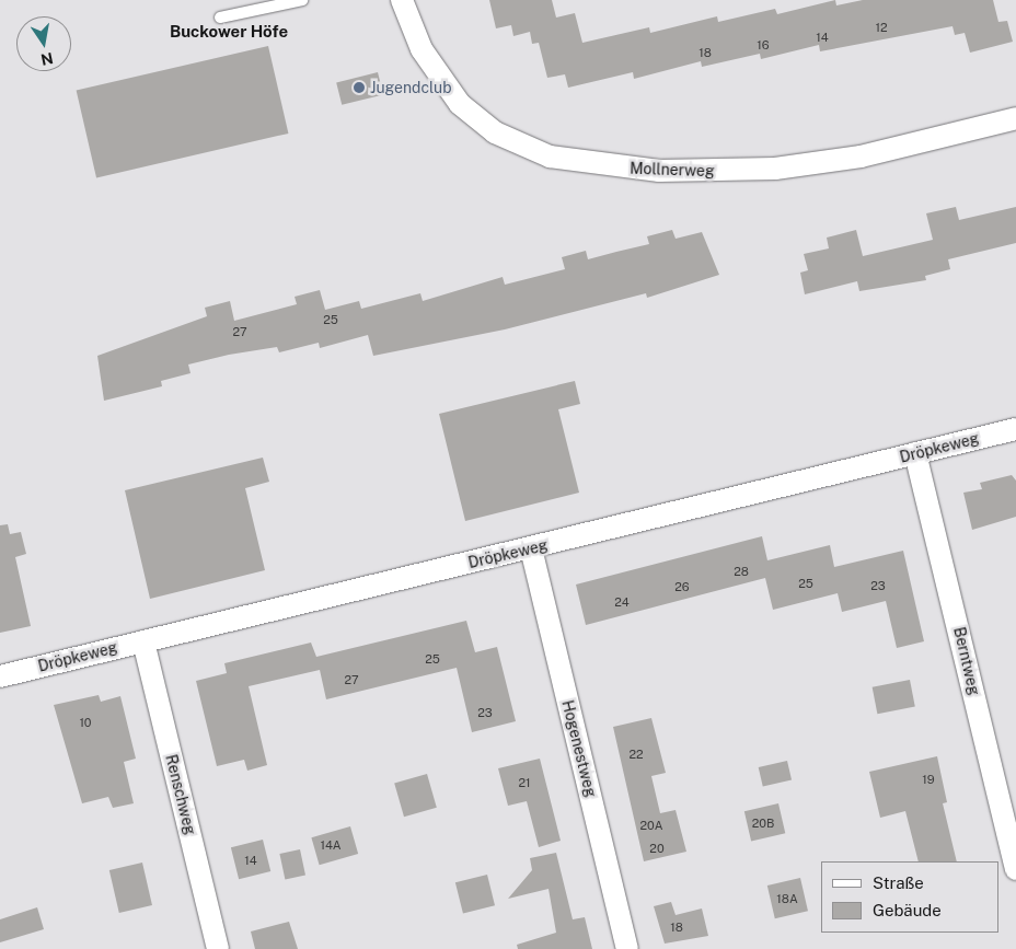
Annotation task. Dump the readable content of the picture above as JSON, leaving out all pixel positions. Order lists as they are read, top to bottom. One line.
{"streets":{"street":["Mollnerweg","Dröpkeweg","Berntweg","Hogenestweg","Renschweg"]},"crossings":[["Dröpkeweg","Berntweg"],["Dröpkeweg","Hogenestweg"],["Dröpkeweg","Renschweg"]],"districts":["Buckower Höfe"],"places":["Jugendclub"],"house_numbers":["12","14","16","18","25","27","28","25","23","26","24","25","27","23","10","22","19","21","20B","20A","14A","20","14","18A","18"],"legend":["Straße","Gebäude"],"north":"bottom"}
